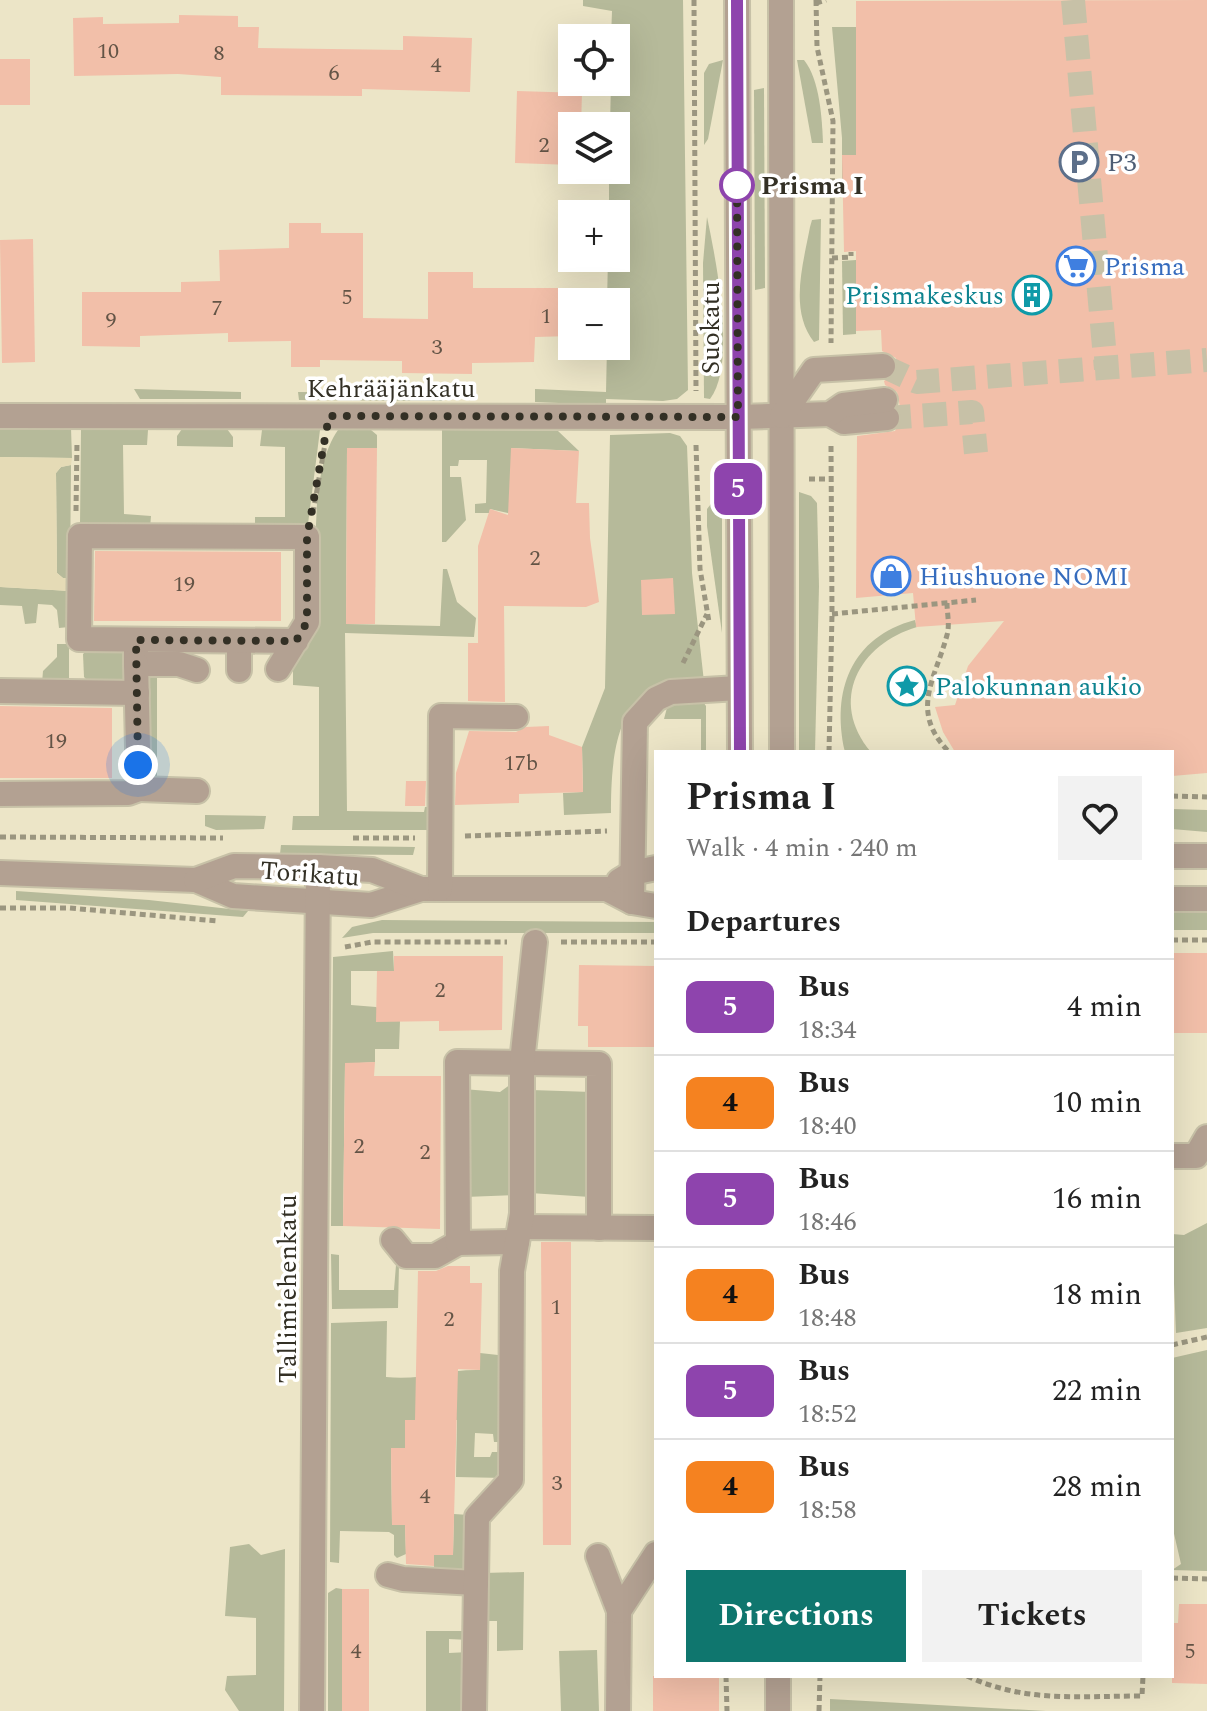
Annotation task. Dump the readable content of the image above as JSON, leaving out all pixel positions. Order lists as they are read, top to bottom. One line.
{"streets":{"street":["Suokatu","Kehrääjänkatu","Torikatu","Tallimiehenkatu"]},"crossings":[["Suokatu","Kehrääjänkatu"],["Torikatu","Tallimiehenkatu"]],"places":{"parking":["P3"],"other":["Prisma I"],"supermarket":["Prisma"],"building":["Prismakeskus"],"shop":["Hiushuone NOMI"],"place":["Palokunnan aukio"]},"lines":["bus line 5"],"house_numbers":["10","8","4","6","2","5","7","1","9","3","2","19","19","17b","2","2","2","1","2","3","4","4","5"],"page":{"on_map":"5","map_buttons":["+","−"],"heading":[["Prisma I","Walk · 4 min · 240 m"],"Departures"],"list":[{"mark":"5","name":"Bus","note":"18:34","value":"4 min"},{"mark":"4","name":"Bus","note":"18:40","value":"10 min"},{"mark":"5","name":"Bus","note":"18:46","value":"16 min"},{"mark":"4","name":"Bus","note":"18:48","value":"18 min"},{"mark":"5","name":"Bus","note":"18:52","value":"22 min"},{"mark":"4","name":"Bus","note":"18:58","value":"28 min"}],"buttons":["Directions","Tickets"]}}
